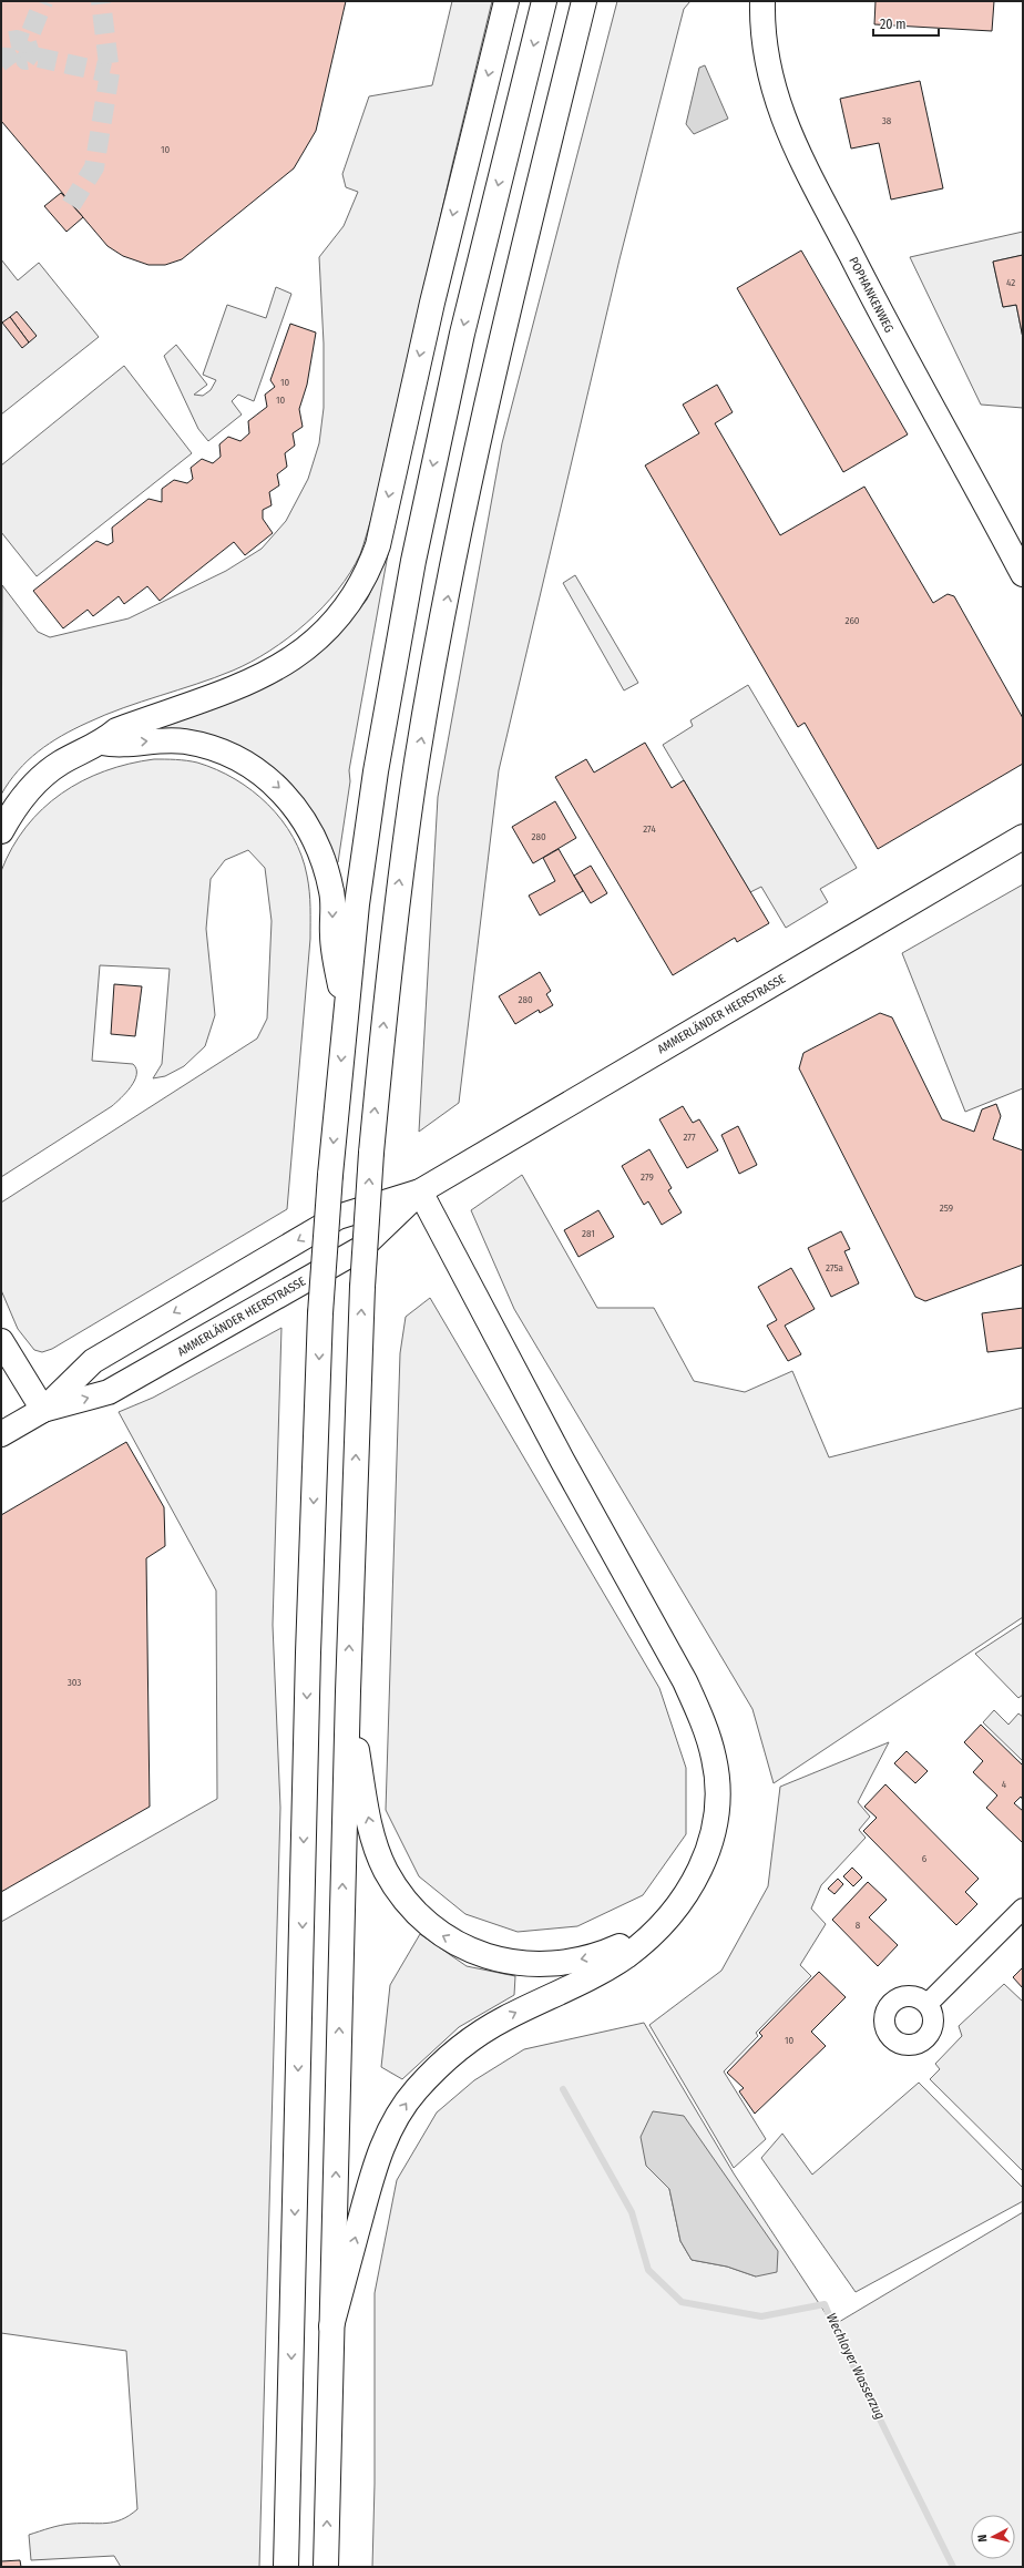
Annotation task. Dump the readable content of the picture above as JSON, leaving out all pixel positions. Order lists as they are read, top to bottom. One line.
{"streets":{"main road":["POPHANKENWEG","AMMERLÄNDER HEERSTRASSE"]},"water":["Wechloyer Wasserzug"],"house_numbers":["38","10","42","10","10","260","274","280","280","277","279","259","281","275a","303","4","6","8","10"],"scale_bar":"20 m","north":"left"}
